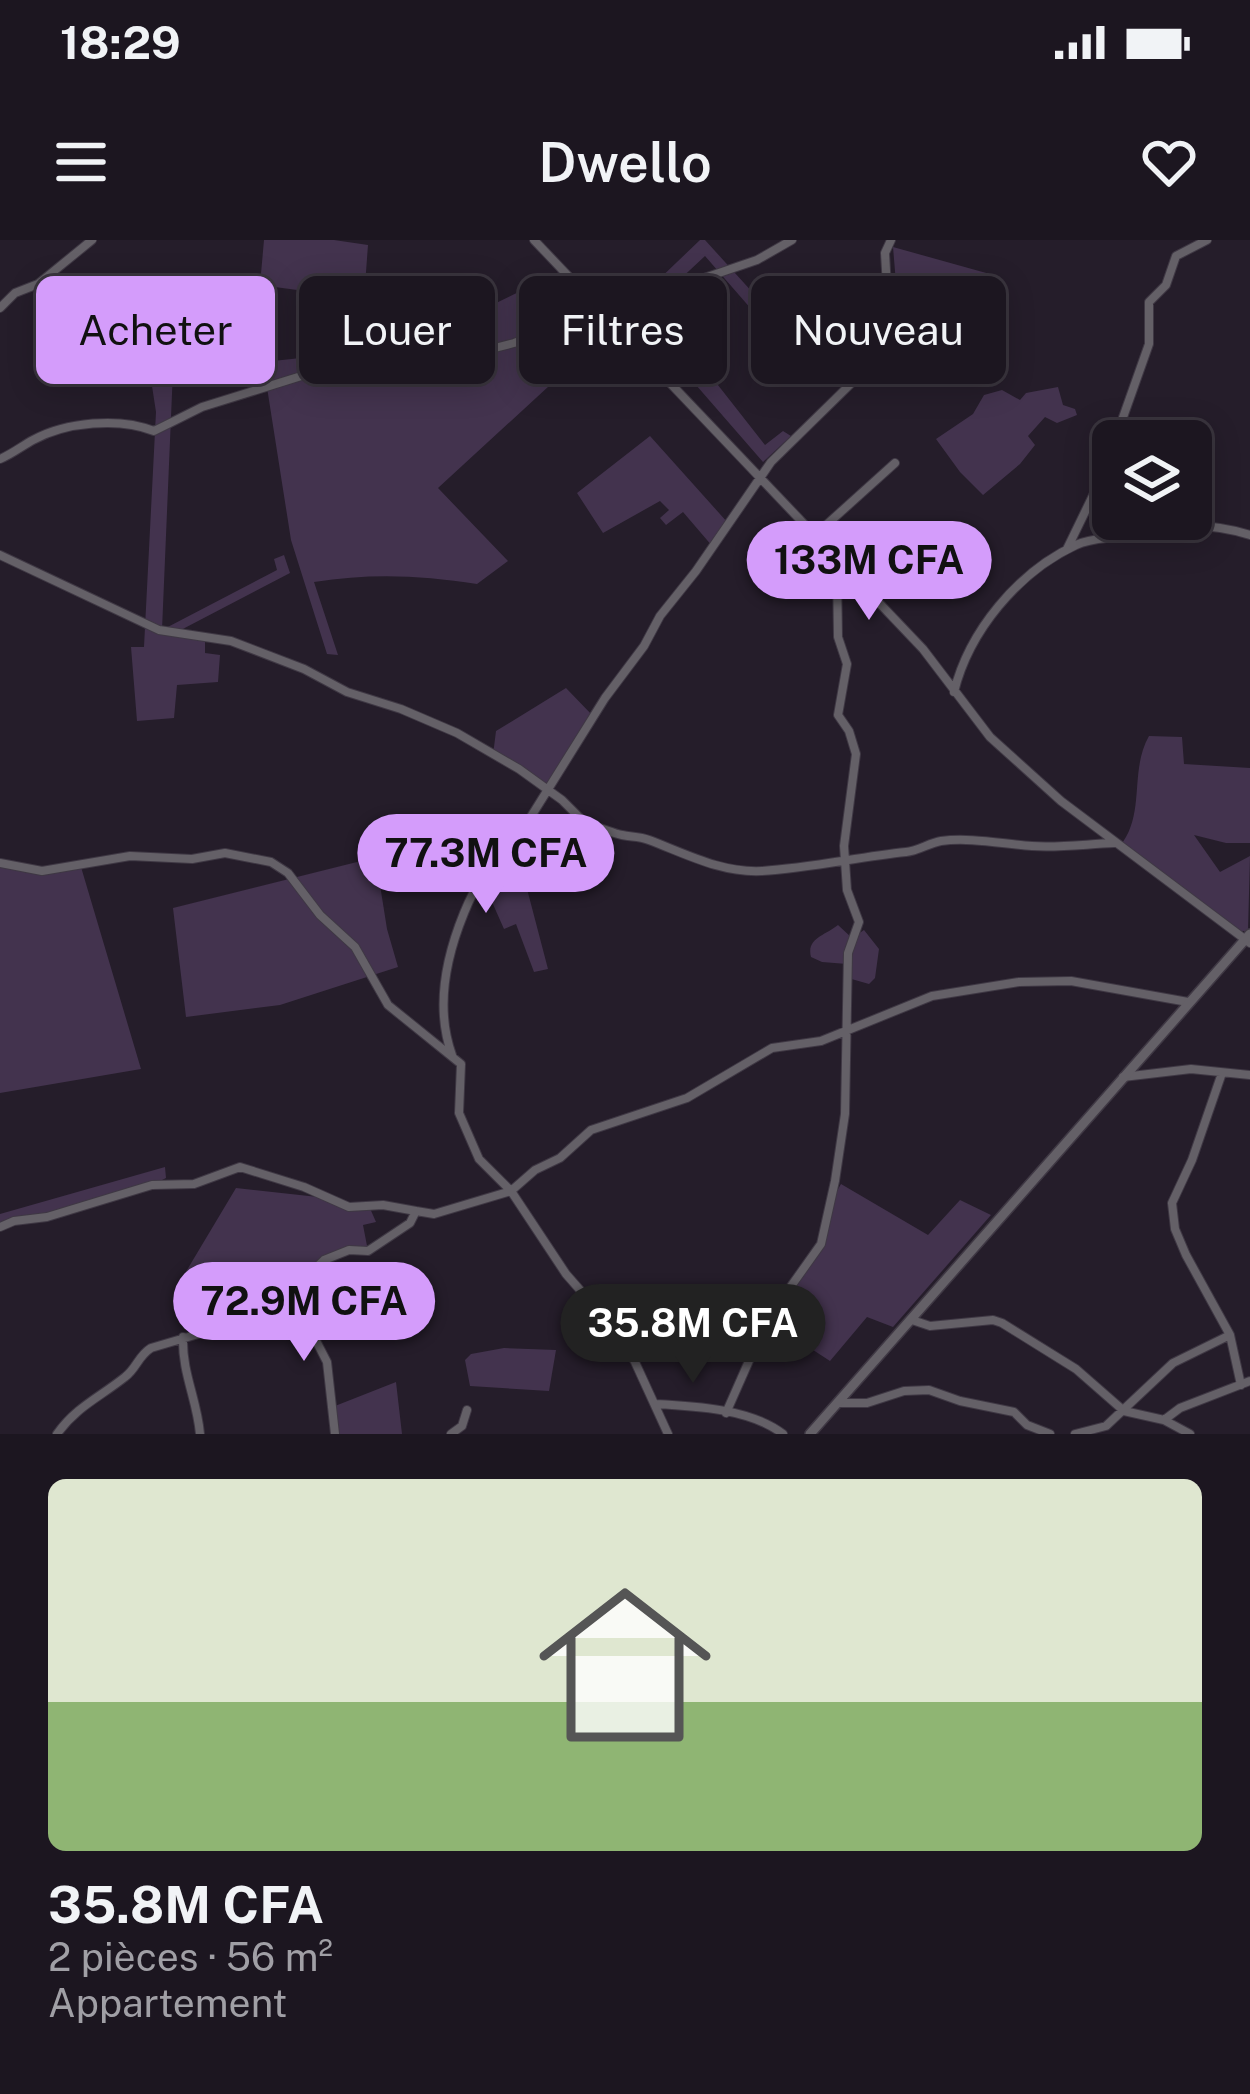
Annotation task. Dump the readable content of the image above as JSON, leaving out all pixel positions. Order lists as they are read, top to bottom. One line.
{"page":{"status":"18:29","header":"Dwello","chip":["Acheter","Louer","Filtres","Nouveau"],"price":["133M CFA","77.3M CFA","72.9M CFA","35.8M CFA"],"list":[{"name":"35.8M CFA","note":"2 pièces · 56 m² · Appartement"}]}}
